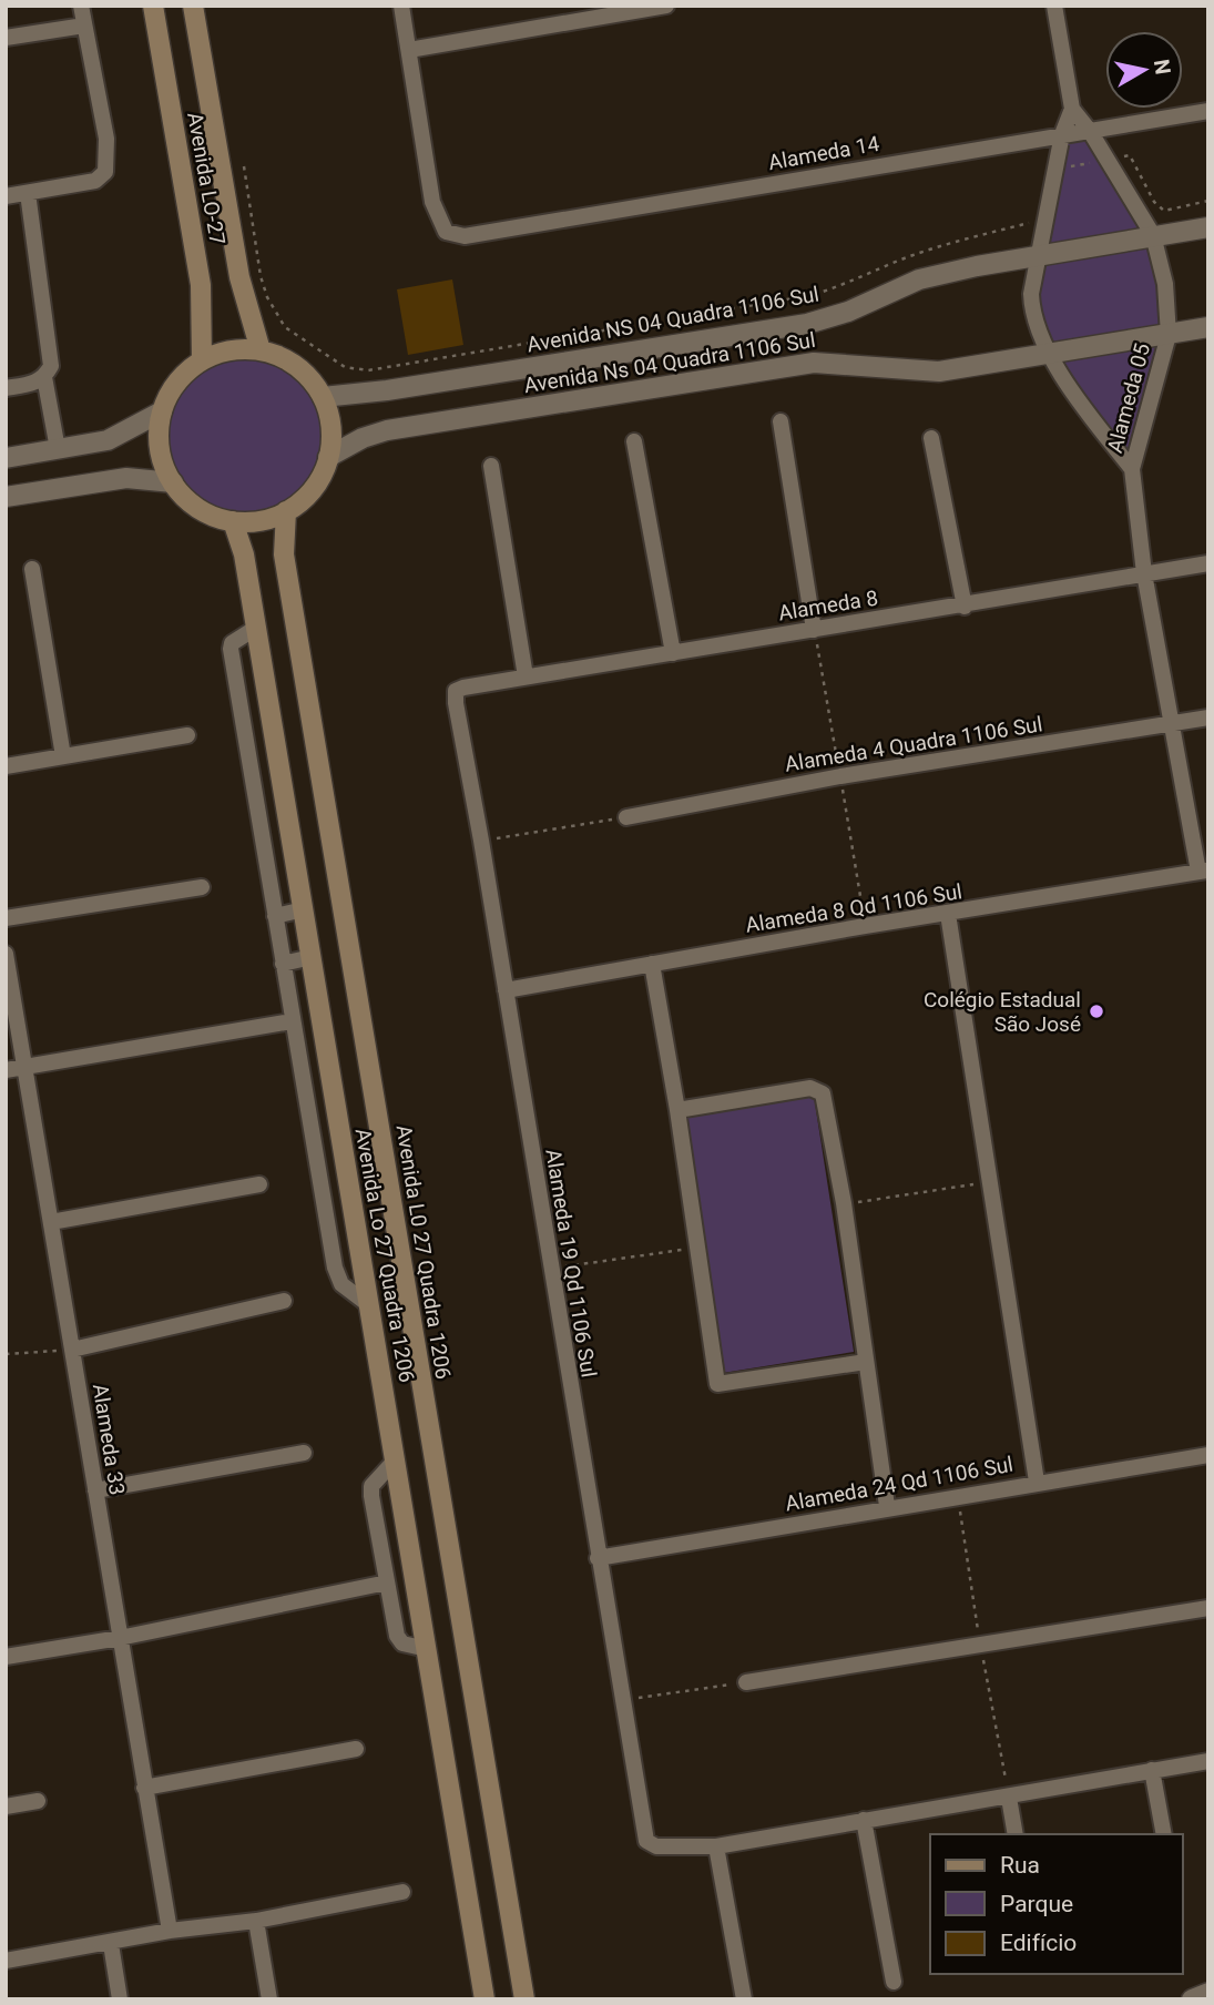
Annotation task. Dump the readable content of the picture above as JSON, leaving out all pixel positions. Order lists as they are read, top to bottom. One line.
{"streets":{"main road":["Avenida LO-27","Avenida L0 27 Quadra 1206","Avenida Lo 27 Quadra 1206"],"street":["Alameda 14","Avenida NS 04 Quadra 1106 Sul","Avenida Ns 04 Quadra 1106 Sul","Alameda 05","Alameda 8","Alameda 4 Quadra 1106 Sul","Alameda 8 Qd 1106 Sul","Alameda 19 Qd 1106 Sul","Alameda 33","Alameda 24 Qd 1106 Sul"]},"crossings":[["Alameda 14","Alameda 05"],["Avenida LO-27","Avenida NS 04 Quadra 1106 Sul"],["Avenida LO-27","Avenida Ns 04 Quadra 1106 Sul"],["Avenida LO-27","Avenida L0 27 Quadra 1206"],["Avenida LO-27","Avenida Lo 27 Quadra 1206"],["Avenida NS 04 Quadra 1106 Sul","Avenida Ns 04 Quadra 1106 Sul"],["Avenida NS 04 Quadra 1106 Sul","Alameda 05"],["Avenida NS 04 Quadra 1106 Sul","Avenida L0 27 Quadra 1206"],["Avenida NS 04 Quadra 1106 Sul","Avenida Lo 27 Quadra 1206"],["Avenida Ns 04 Quadra 1106 Sul","Alameda 05"],["Avenida Ns 04 Quadra 1106 Sul","Avenida L0 27 Quadra 1206"],["Avenida Ns 04 Quadra 1106 Sul","Avenida Lo 27 Quadra 1206"],["Alameda 8","Alameda 19 Qd 1106 Sul"],["Alameda 8 Qd 1106 Sul","Alameda 19 Qd 1106 Sul"],["Avenida L0 27 Quadra 1206","Avenida Lo 27 Quadra 1206"],["Alameda 19 Qd 1106 Sul","Alameda 24 Qd 1106 Sul"]],"places":["Colégio Estadual São José"],"legend":["Rua","Parque","Edifício"],"north":"right"}
